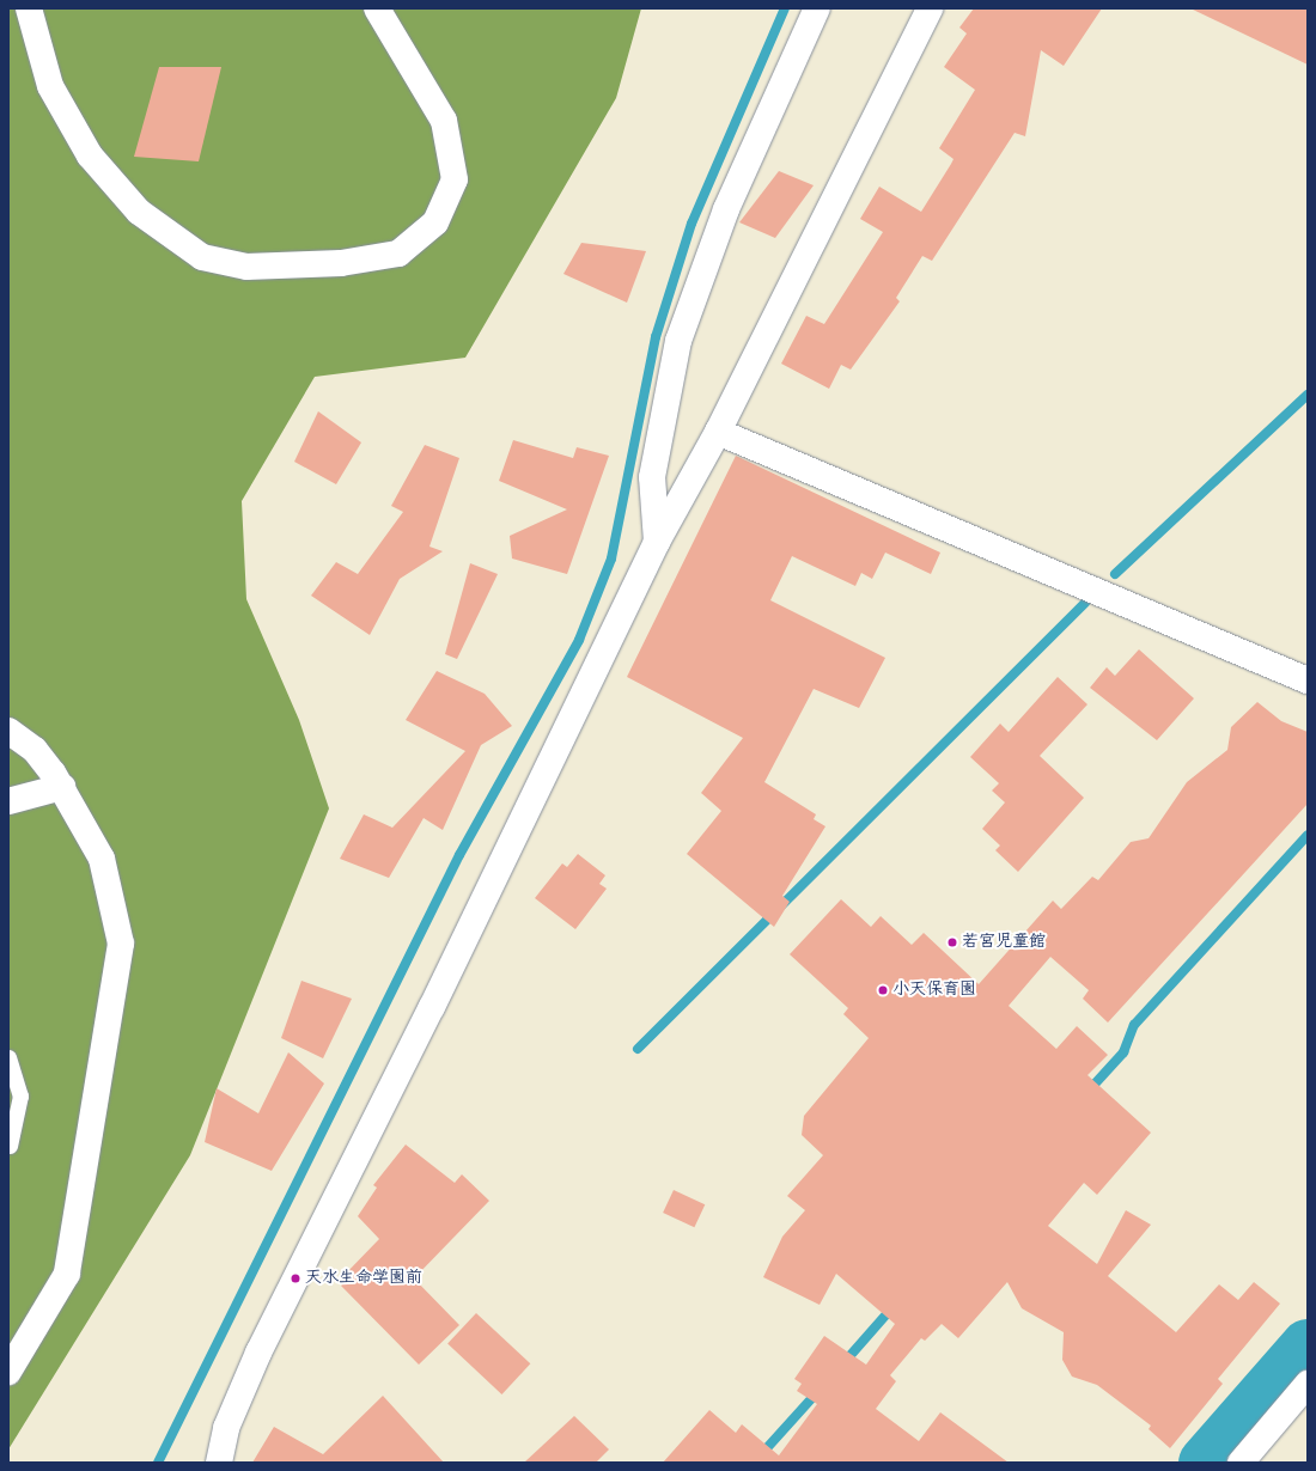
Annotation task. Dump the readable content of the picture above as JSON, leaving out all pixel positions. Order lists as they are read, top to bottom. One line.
{"places":["若宮児童館","小天保育園","天水生命学園前"]}
